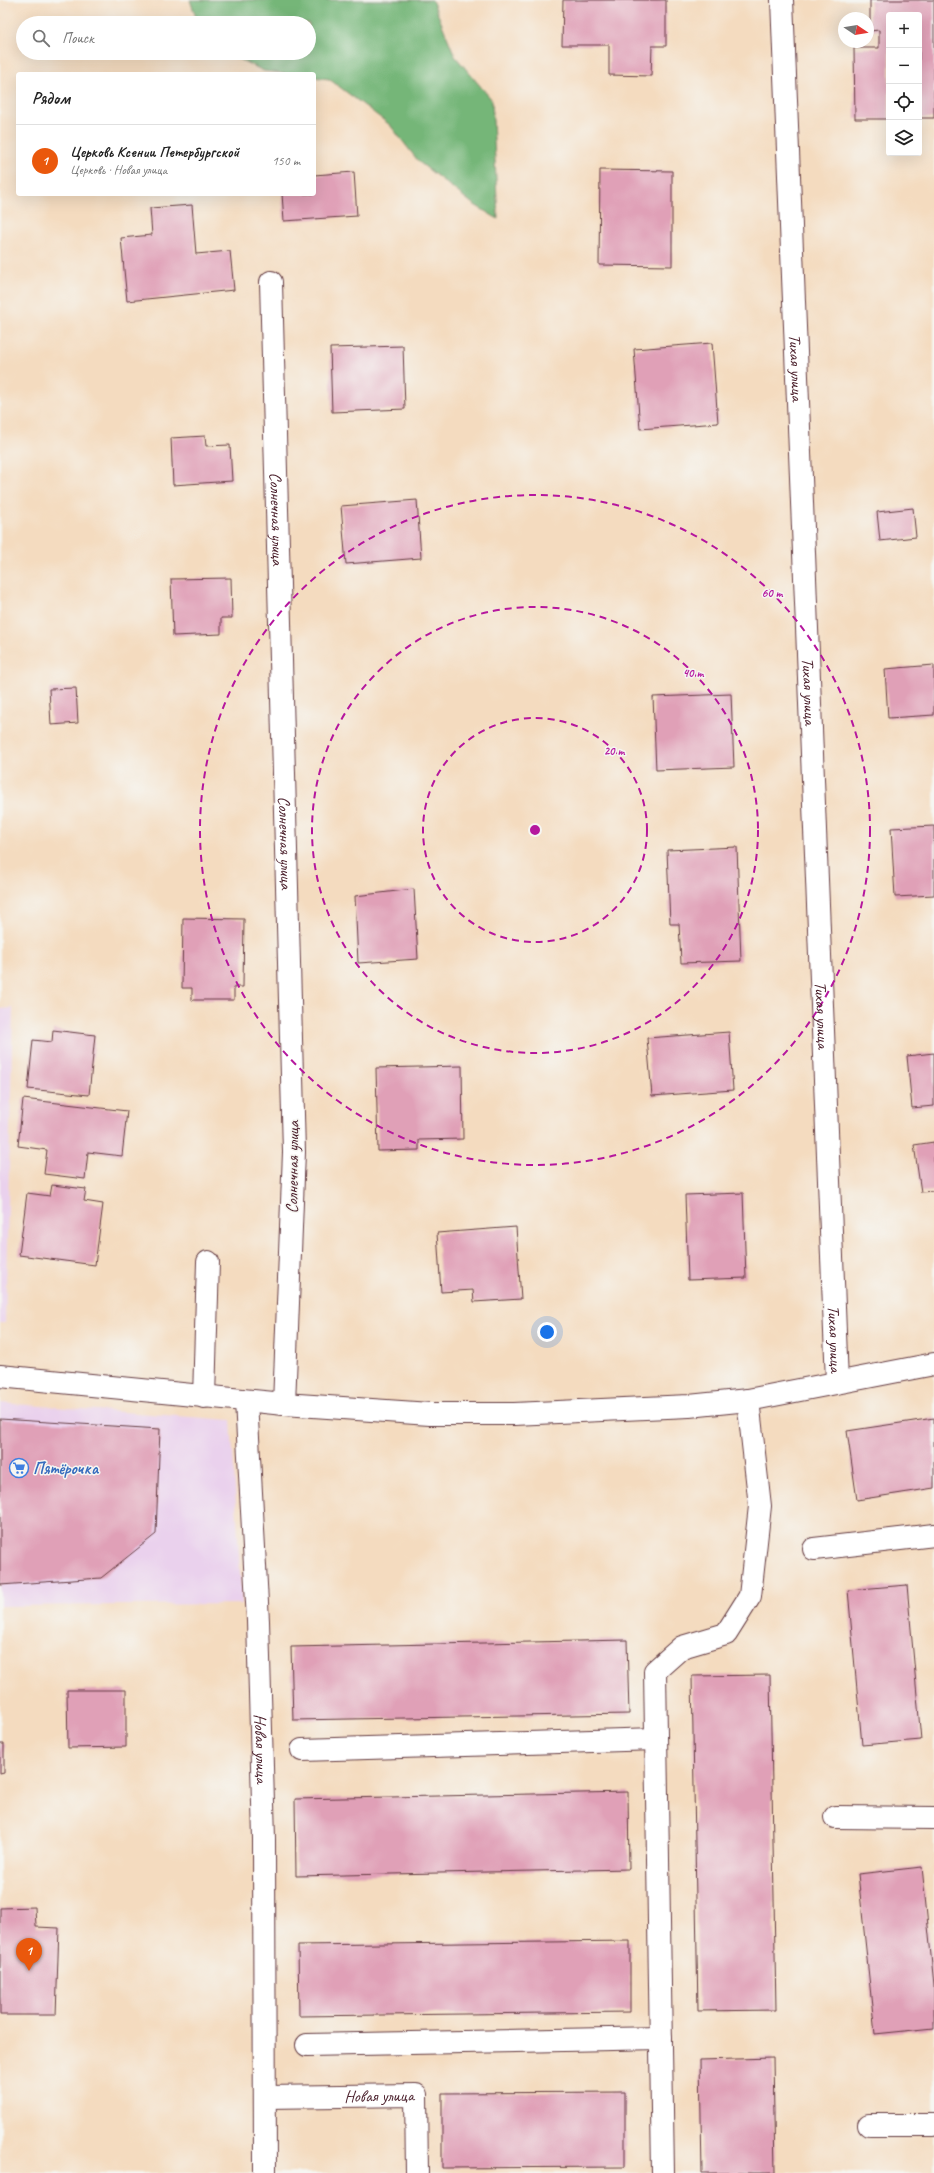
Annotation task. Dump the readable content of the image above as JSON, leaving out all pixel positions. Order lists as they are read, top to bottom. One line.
{"streets":{"street":["Тихая улица","Солнечная улица","Новая улица"]},"places":{"supermarket":["Пятёрочка"]},"north":"right","page":{"map_buttons":["+","−"],"search":"Поиск","heading":"Рядом","list":[{"mark":"1","name":"Церковь Ксении Петербургской","note":"Церковь · Новая улица","value":"150 m"}],"pins":"1"},"rings":["60 m","40 m","20 m"]}
